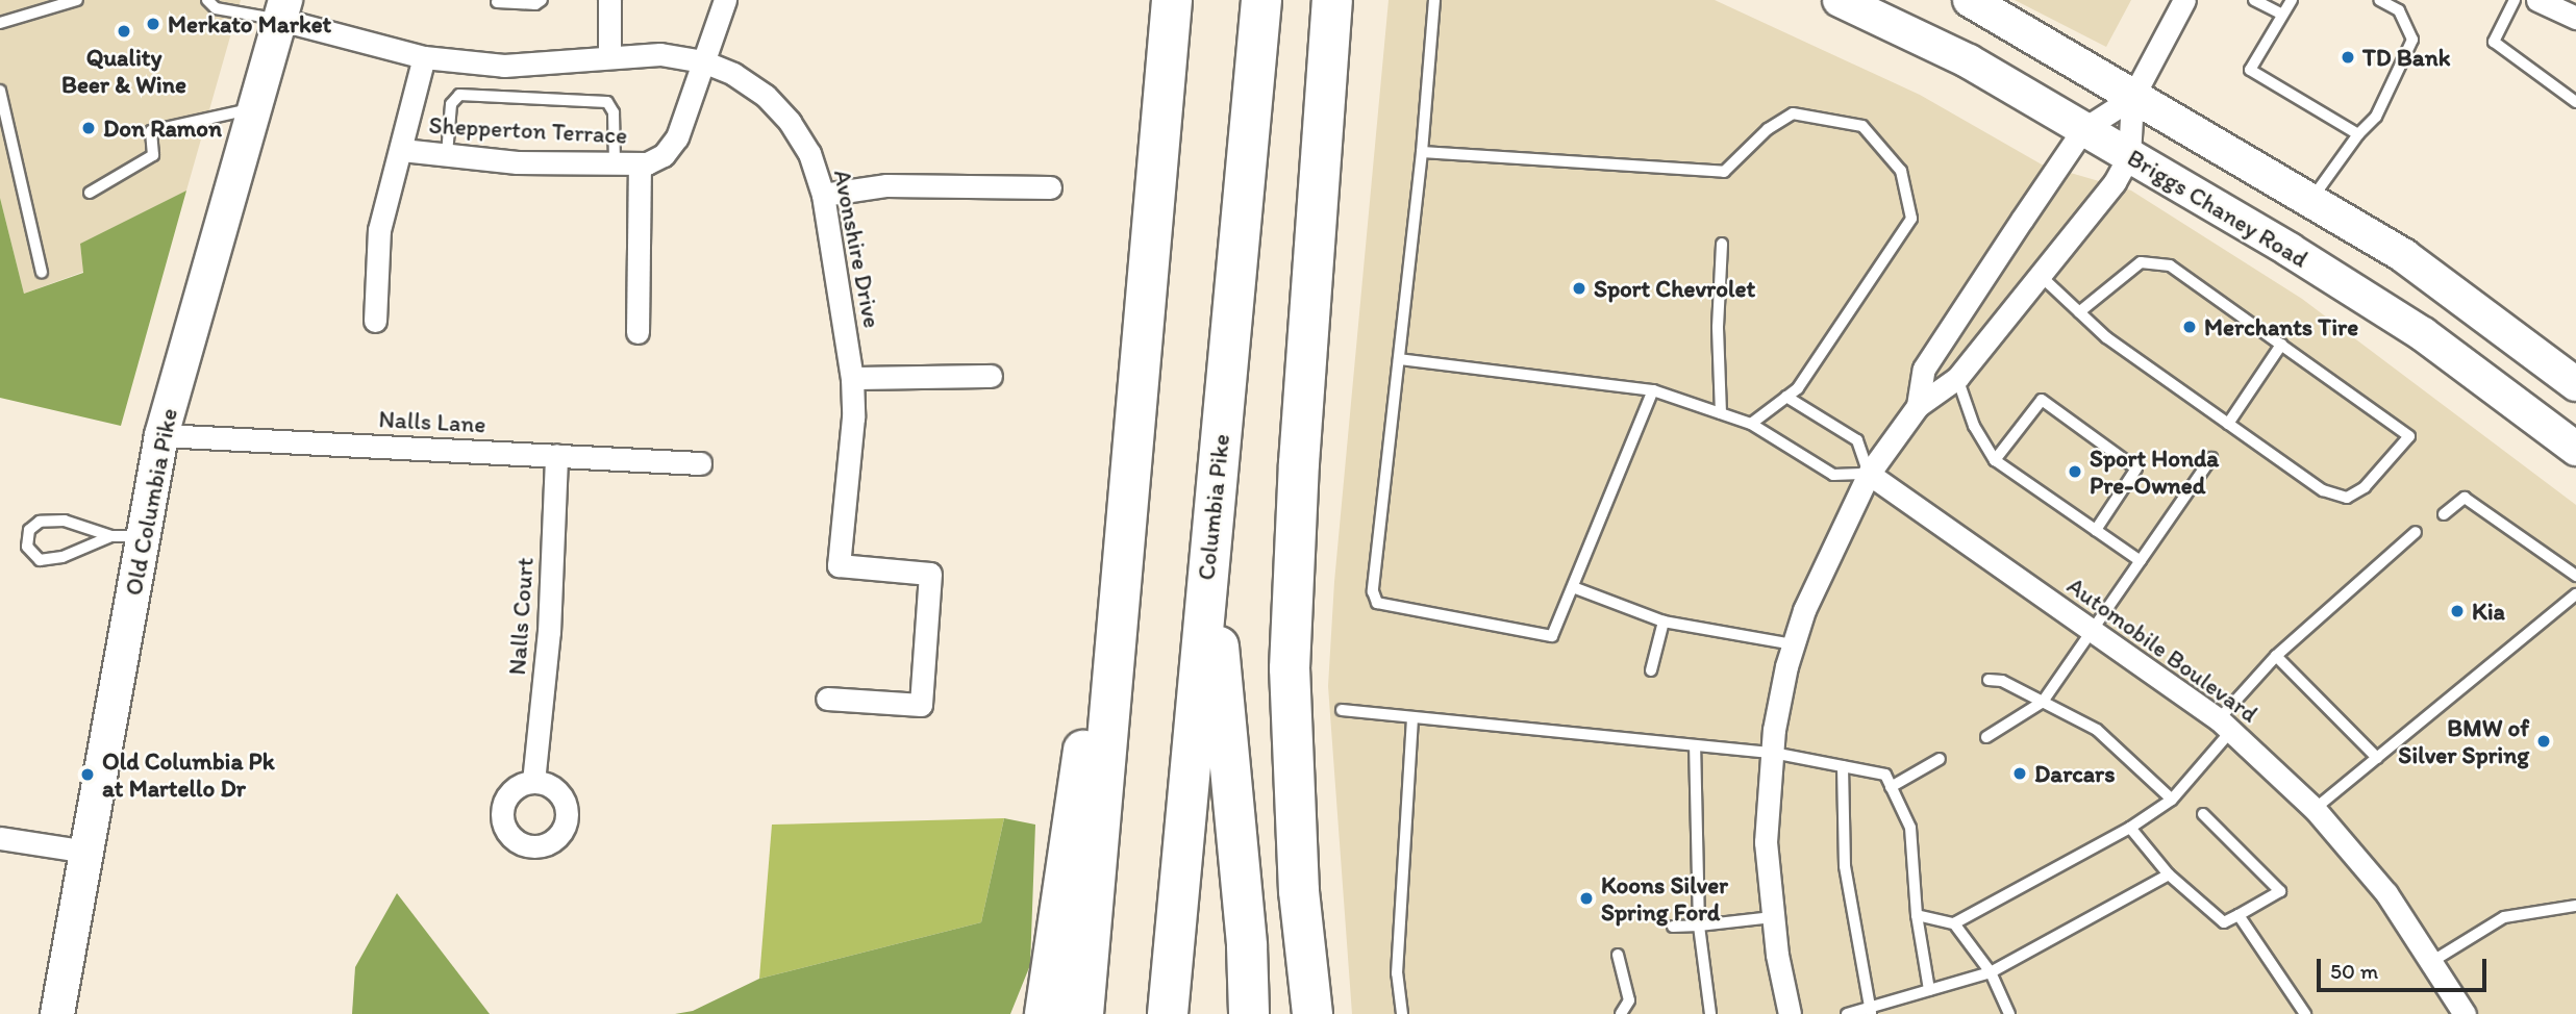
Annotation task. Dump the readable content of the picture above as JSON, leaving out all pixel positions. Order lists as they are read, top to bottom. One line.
{"streets":{"highway":["Columbia Pike"],"main road":["Briggs Chaney Road","Old Columbia Pike"],"street":["Shepperton Terrace","Avonshire Drive","Nalls Lane","Nalls Court","Automobile Boulevard"]},"crossings":[["Shepperton Terrace","Avonshire Drive"],["Avonshire Drive","Old Columbia Pike"],["Nalls Lane","Old Columbia Pike"],["Nalls Lane","Nalls Court"]],"places":["Merkato Market","Quality Beer & Wine","TD Bank","Don Ramon","Sport Chevrolet","Merchants Tire","Sport Honda Pre-Owned","Kia","BMW of Silver Spring","Darcars","Old Columbia Pk at Martello Dr","Koons Silver Spring Ford"],"scale_bar":"50 m"}
